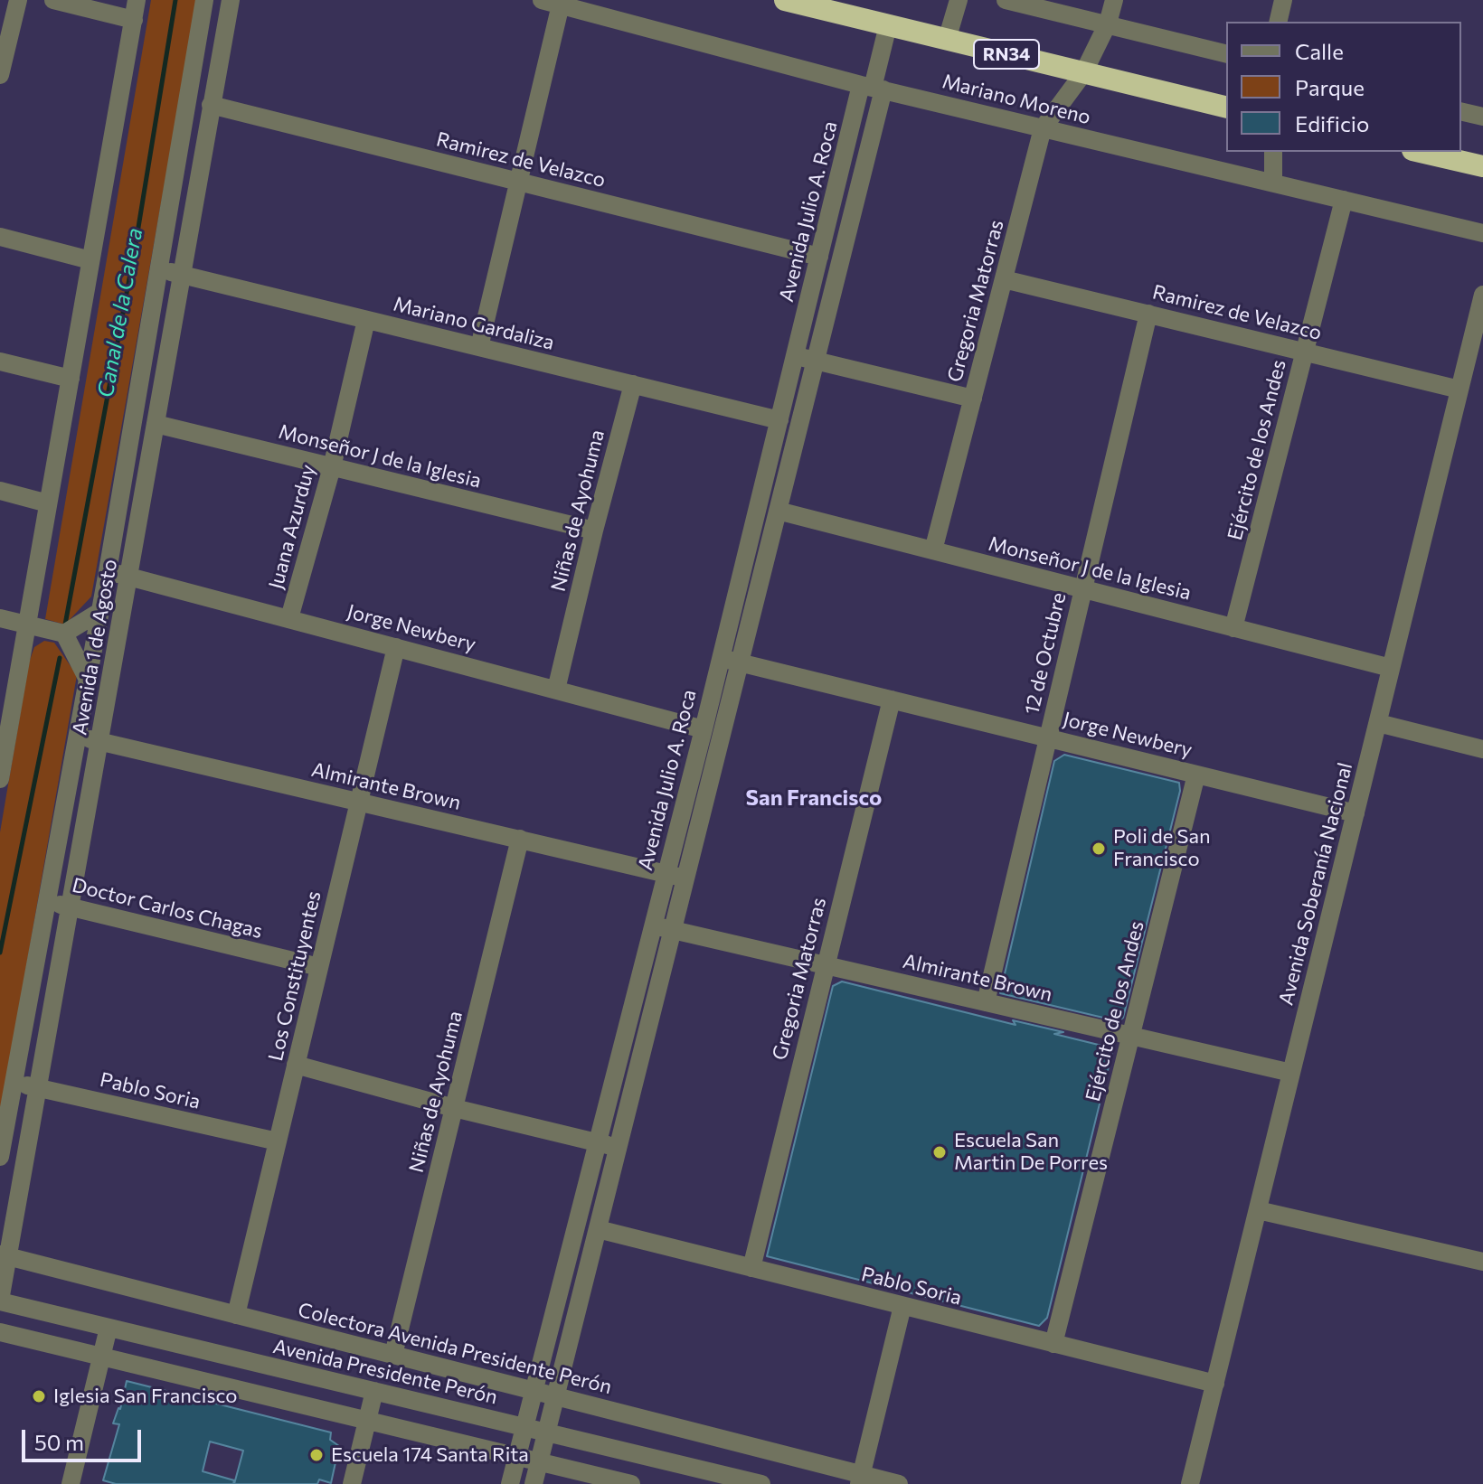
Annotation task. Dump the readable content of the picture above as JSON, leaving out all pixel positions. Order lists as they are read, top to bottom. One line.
{"streets":{"highway":["RN34"],"street":["Mariano Moreno","Ramirez de Velazco","Avenida Julio A. Roca","Gregoria Matorras","Mariano Gardaliza","Ejército de los Andes","Monseñor J de la Iglesia","Niñas de Ayohuma","Juana Azurduy","Jorge Newbery","Avenida 1 de Agosto","12 de Octubre","Almirante Brown","Avenida Soberanía Nacional","Doctor Carlos Chagas","Los Constituyentes","Pablo Soria","Colectora Avenida Presidente Perón","Avenida Presidente Perón"]},"crossings":[["RN34","Gregoria Matorras"],["Mariano Moreno","Avenida Julio A. Roca"],["Mariano Moreno","Gregoria Matorras"],["Mariano Moreno","Ejército de los Andes"],["Ramirez de Velazco","Avenida Julio A. Roca"],["Ramirez de Velazco","Gregoria Matorras"],["Ramirez de Velazco","Ejército de los Andes"],["Ramirez de Velazco","Avenida 1 de Agosto"],["Ramirez de Velazco","12 de Octubre"],["Ramirez de Velazco","Avenida Soberanía Nacional"],["Avenida Julio A. Roca","Mariano Gardaliza"],["Avenida Julio A. Roca","Monseñor J de la Iglesia"],["Avenida Julio A. Roca","Jorge Newbery"],["Avenida Julio A. Roca","Almirante Brown"],["Avenida Julio A. Roca","Pablo Soria"],["Avenida Julio A. Roca","Colectora Avenida Presidente Perón"],["Avenida Julio A. Roca","Avenida Presidente Perón"],["Gregoria Matorras","Monseñor J de la Iglesia"],["Gregoria Matorras","Jorge Newbery"],["Gregoria Matorras","Almirante Brown"],["Gregoria Matorras","Pablo Soria"],["Mariano Gardaliza","Niñas de Ayohuma"],["Mariano Gardaliza","Juana Azurduy"],["Mariano Gardaliza","Avenida 1 de Agosto"],["Ejército de los Andes","Monseñor J de la Iglesia"],["Ejército de los Andes","Jorge Newbery"],["Ejército de los Andes","Almirante Brown"],["Ejército de los Andes","Pablo Soria"],["Monseñor J de la Iglesia","Niñas de Ayohuma"],["Monseñor J de la Iglesia","Juana Azurduy"],["Monseñor J de la Iglesia","Avenida 1 de Agosto"],["Monseñor J de la Iglesia","12 de Octubre"],["Monseñor J de la Iglesia","Avenida Soberanía Nacional"],["Niñas de Ayohuma","Jorge Newbery"],["Niñas de Ayohuma","Almirante Brown"],["Niñas de Ayohuma","Colectora Avenida Presidente Perón"],["Juana Azurduy","Jorge Newbery"],["Jorge Newbery","Avenida 1 de Agosto"],["Jorge Newbery","12 de Octubre"],["Jorge Newbery","Avenida Soberanía Nacional"],["Jorge Newbery","Los Constituyentes"],["Avenida 1 de Agosto","Almirante Brown"],["Avenida 1 de Agosto","Doctor Carlos Chagas"],["Avenida 1 de Agosto","Pablo Soria"],["Avenida 1 de Agosto","Colectora Avenida Presidente Perón"],["Avenida 1 de Agosto","Avenida Presidente Perón"],["12 de Octubre","Almirante Brown"],["Almirante Brown","Avenida Soberanía Nacional"],["Almirante Brown","Los Constituyentes"],["Avenida Soberanía Nacional","Pablo Soria"],["Doctor Carlos Chagas","Los Constituyentes"],["Los Constituyentes","Pablo Soria"],["Los Constituyentes","Colectora Avenida Presidente Perón"]],"districts":["San Francisco"],"water":["Canal de la Calera"],"places":["Poli de San Francisco","Escuela San Martin De Porres","Iglesia San Francisco","Escuela 174 Santa Rita"],"legend":["Calle","Parque","Edificio"],"scale_bar":"50 m"}
